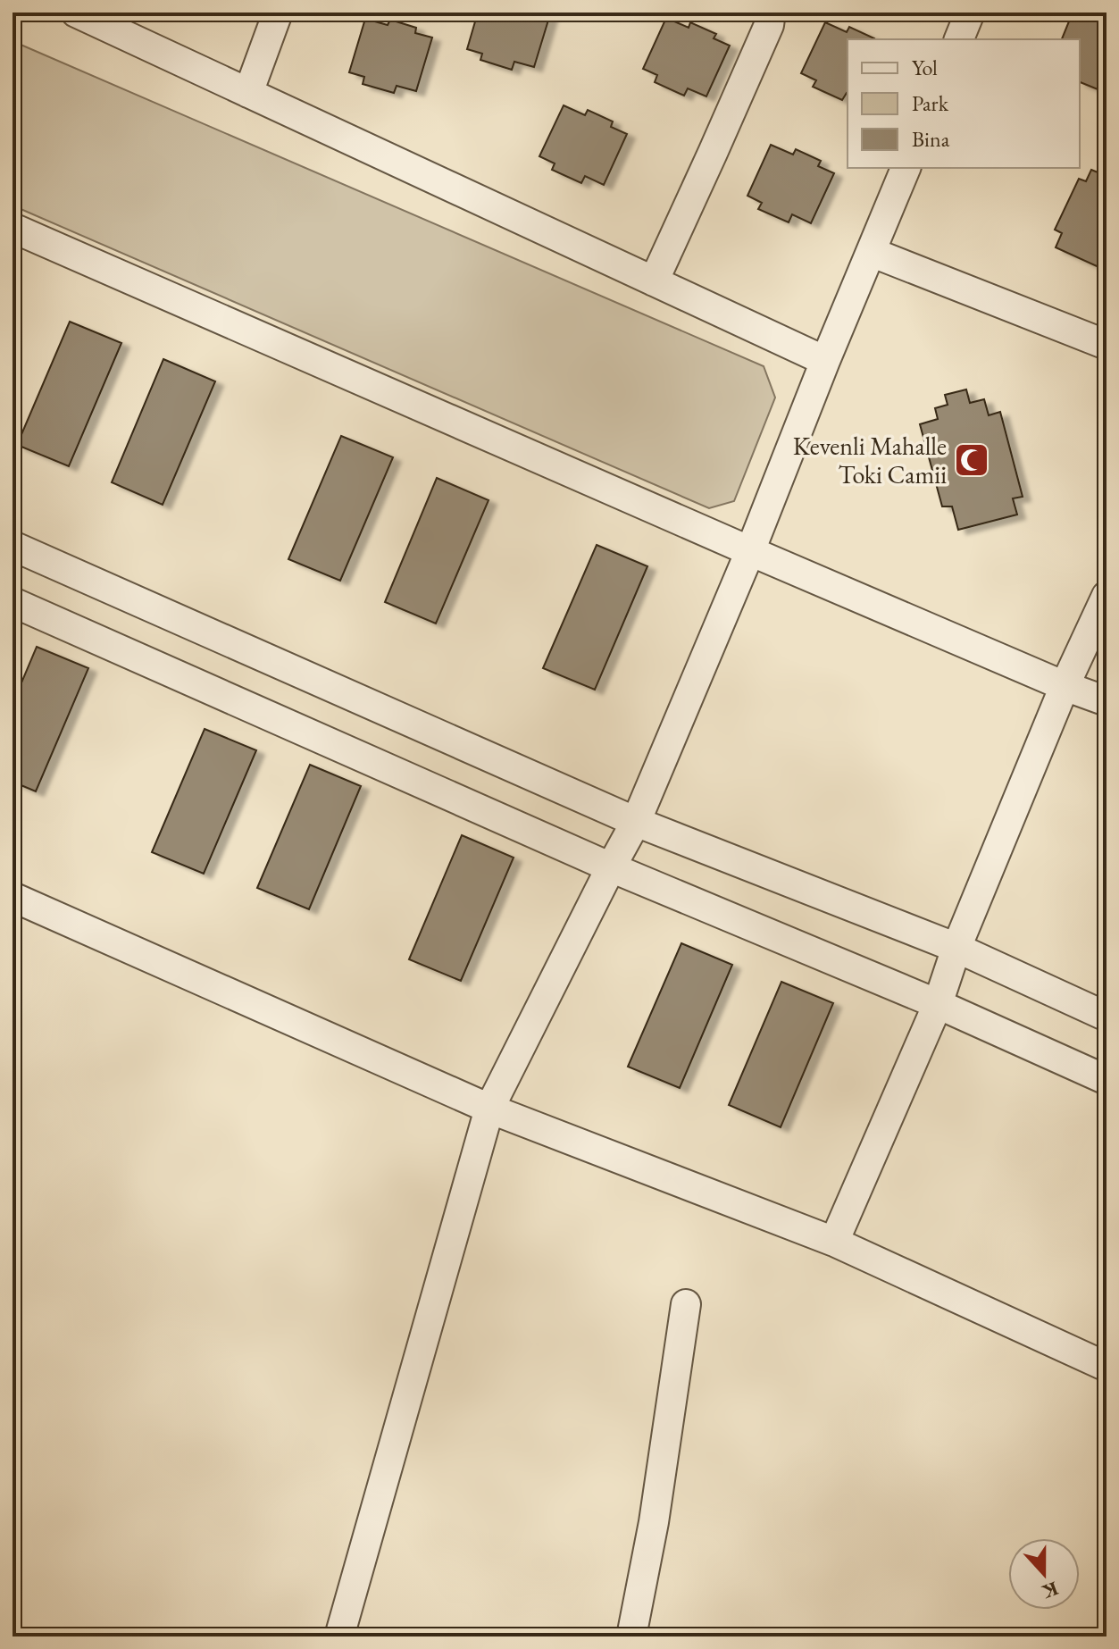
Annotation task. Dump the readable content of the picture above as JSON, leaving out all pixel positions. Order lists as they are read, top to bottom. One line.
{"places":{"mosque":["Kevenli Mahalle Toki Camii"]},"legend":["Yol","Park","Bina"],"north":"bottom"}
